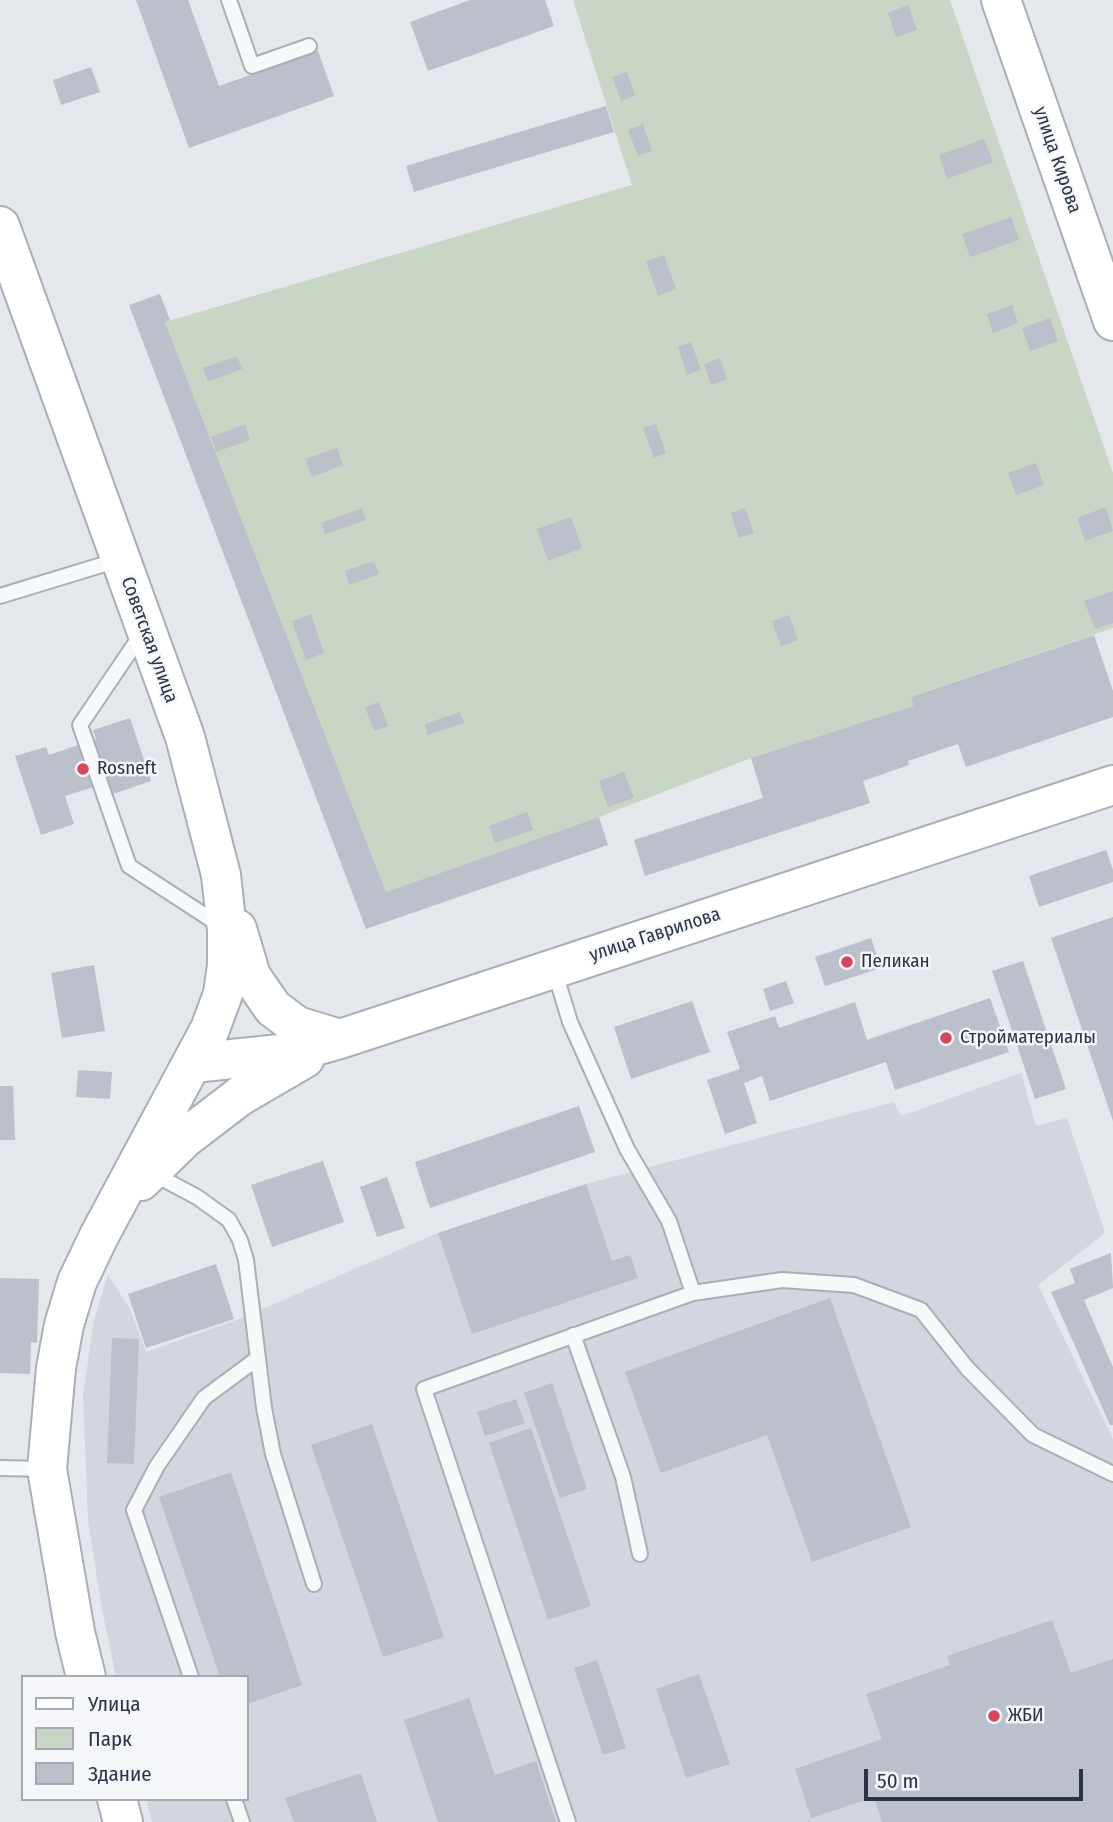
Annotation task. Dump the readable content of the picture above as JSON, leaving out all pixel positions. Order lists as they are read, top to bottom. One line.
{"streets":{"street":["улица Кирова","Советская улица","улица Гаврилова"]},"crossings":[["Советская улица","улица Гаврилова"]],"places":["Rosneft","Пеликан","Стройматериалы","ЖБИ"],"legend":["Улица","Парк","Здание"],"scale_bar":"50 m"}
